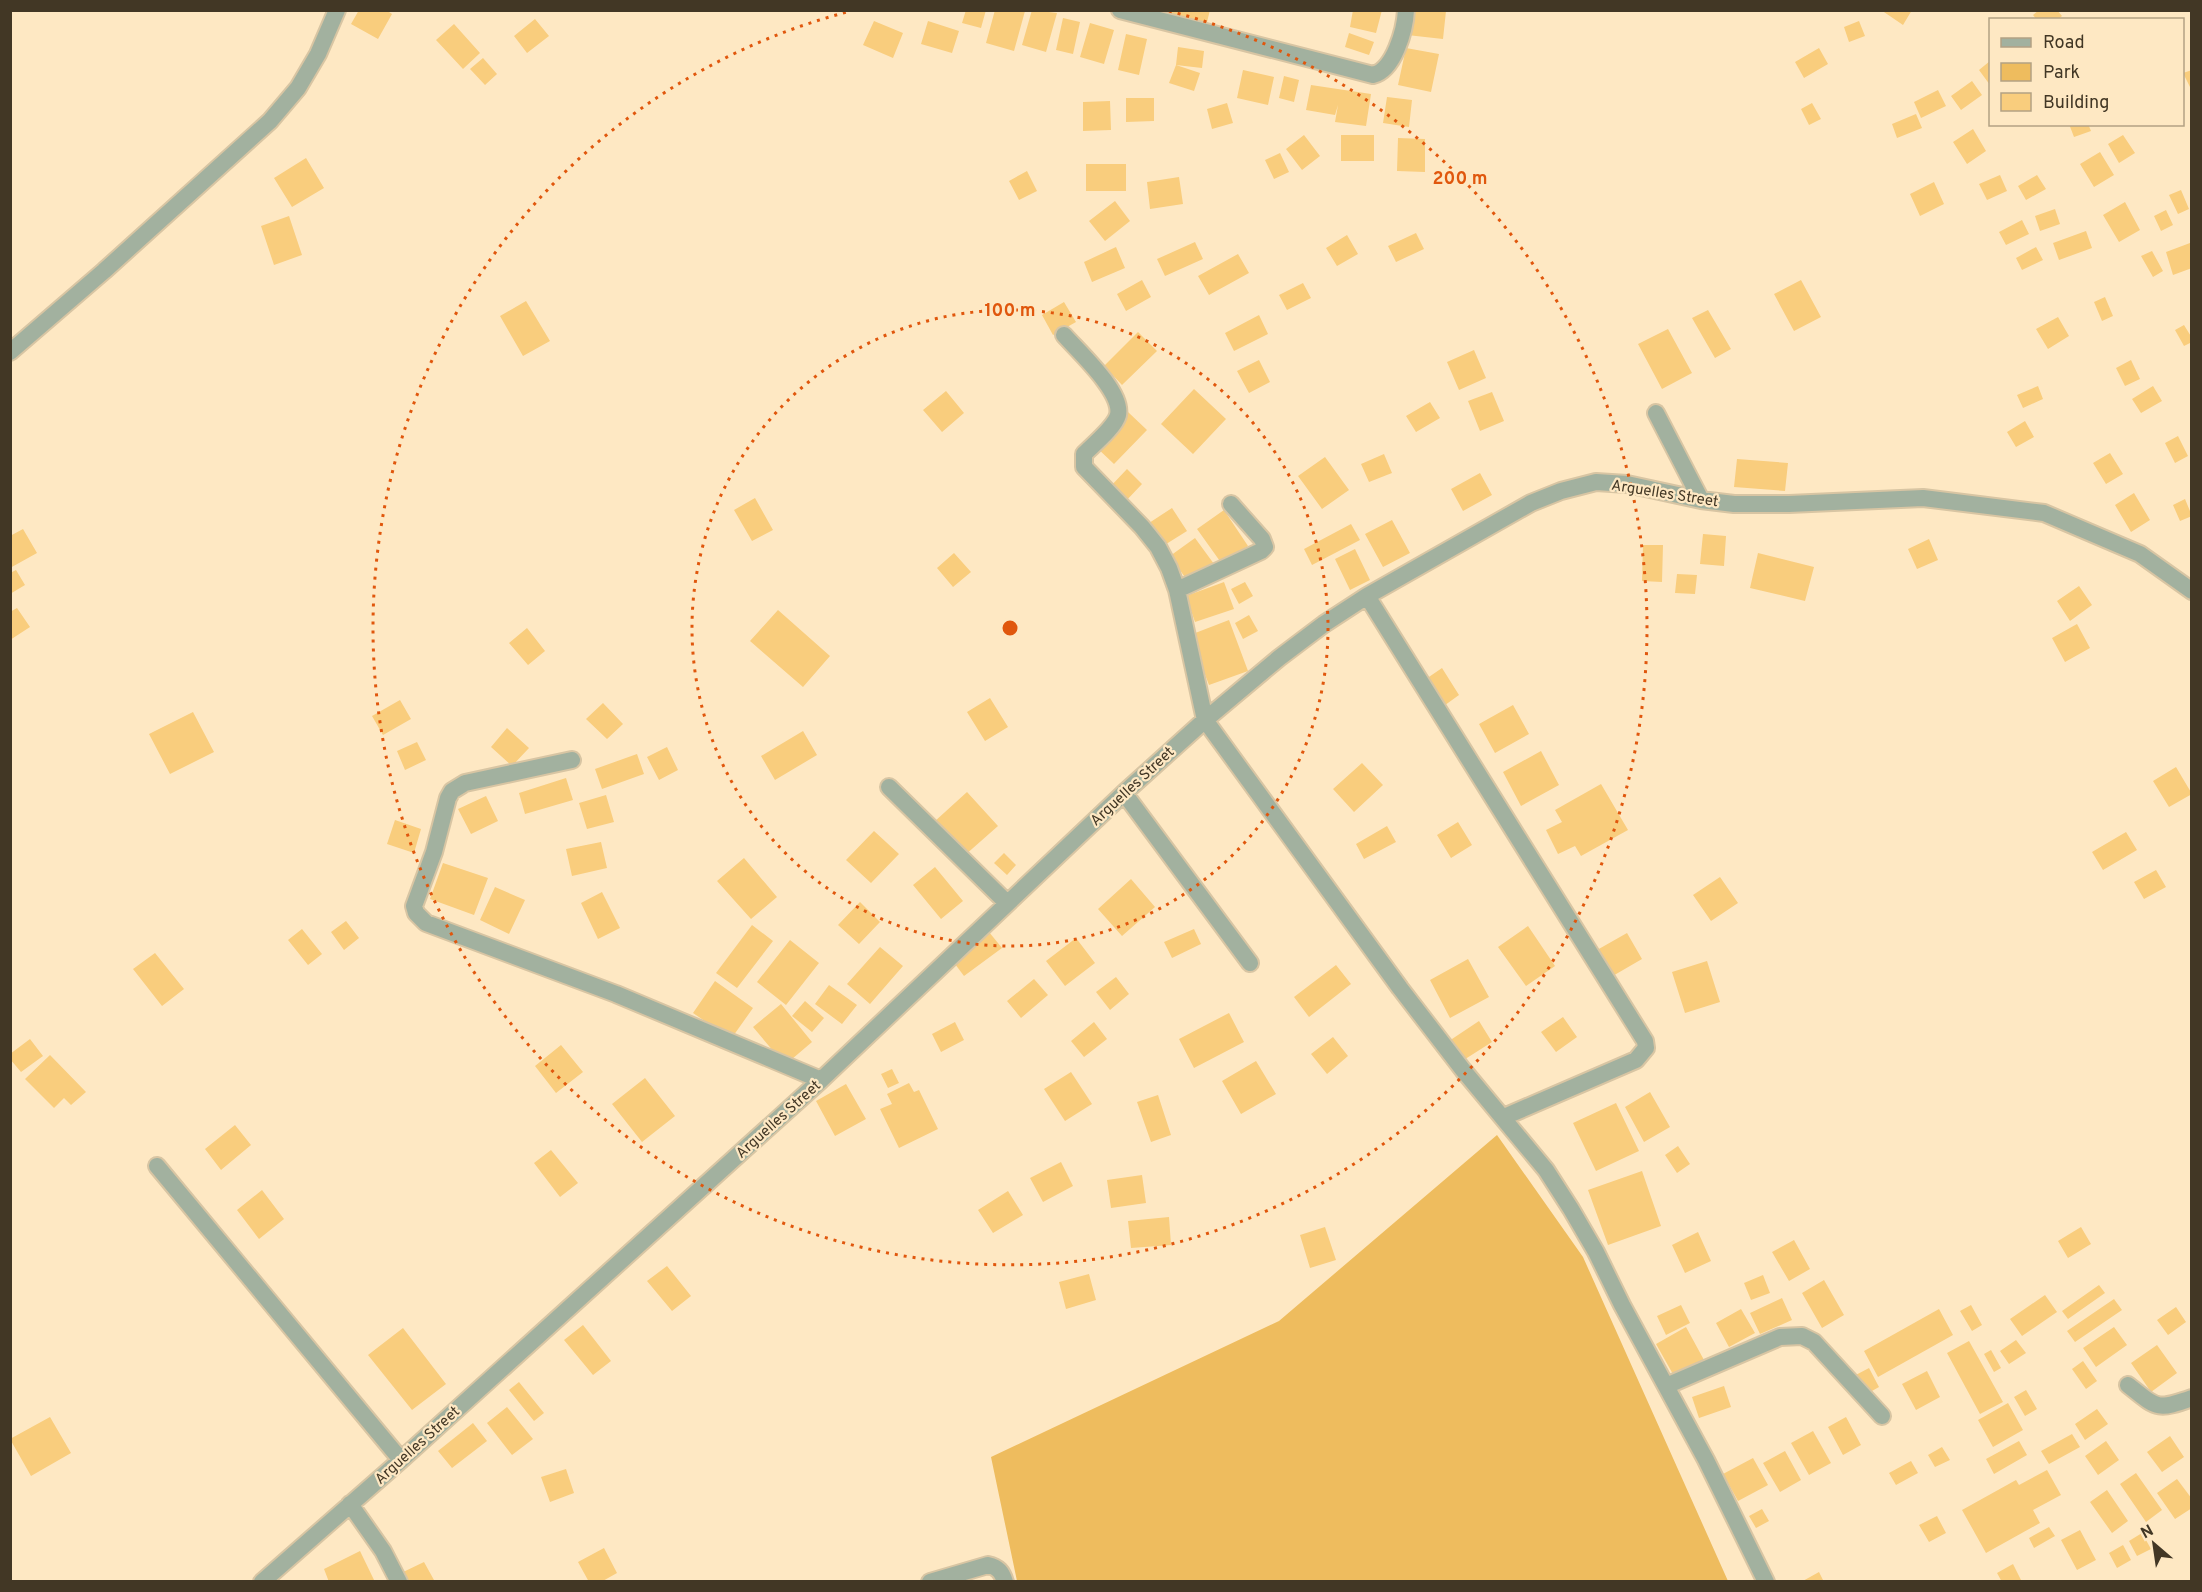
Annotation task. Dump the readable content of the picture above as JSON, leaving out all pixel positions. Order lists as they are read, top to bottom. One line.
{"streets":{"street":["Arguelles Street"]},"legend":["Road","Park","Building"],"north":"top left","rings":["200 m","100 m"]}
